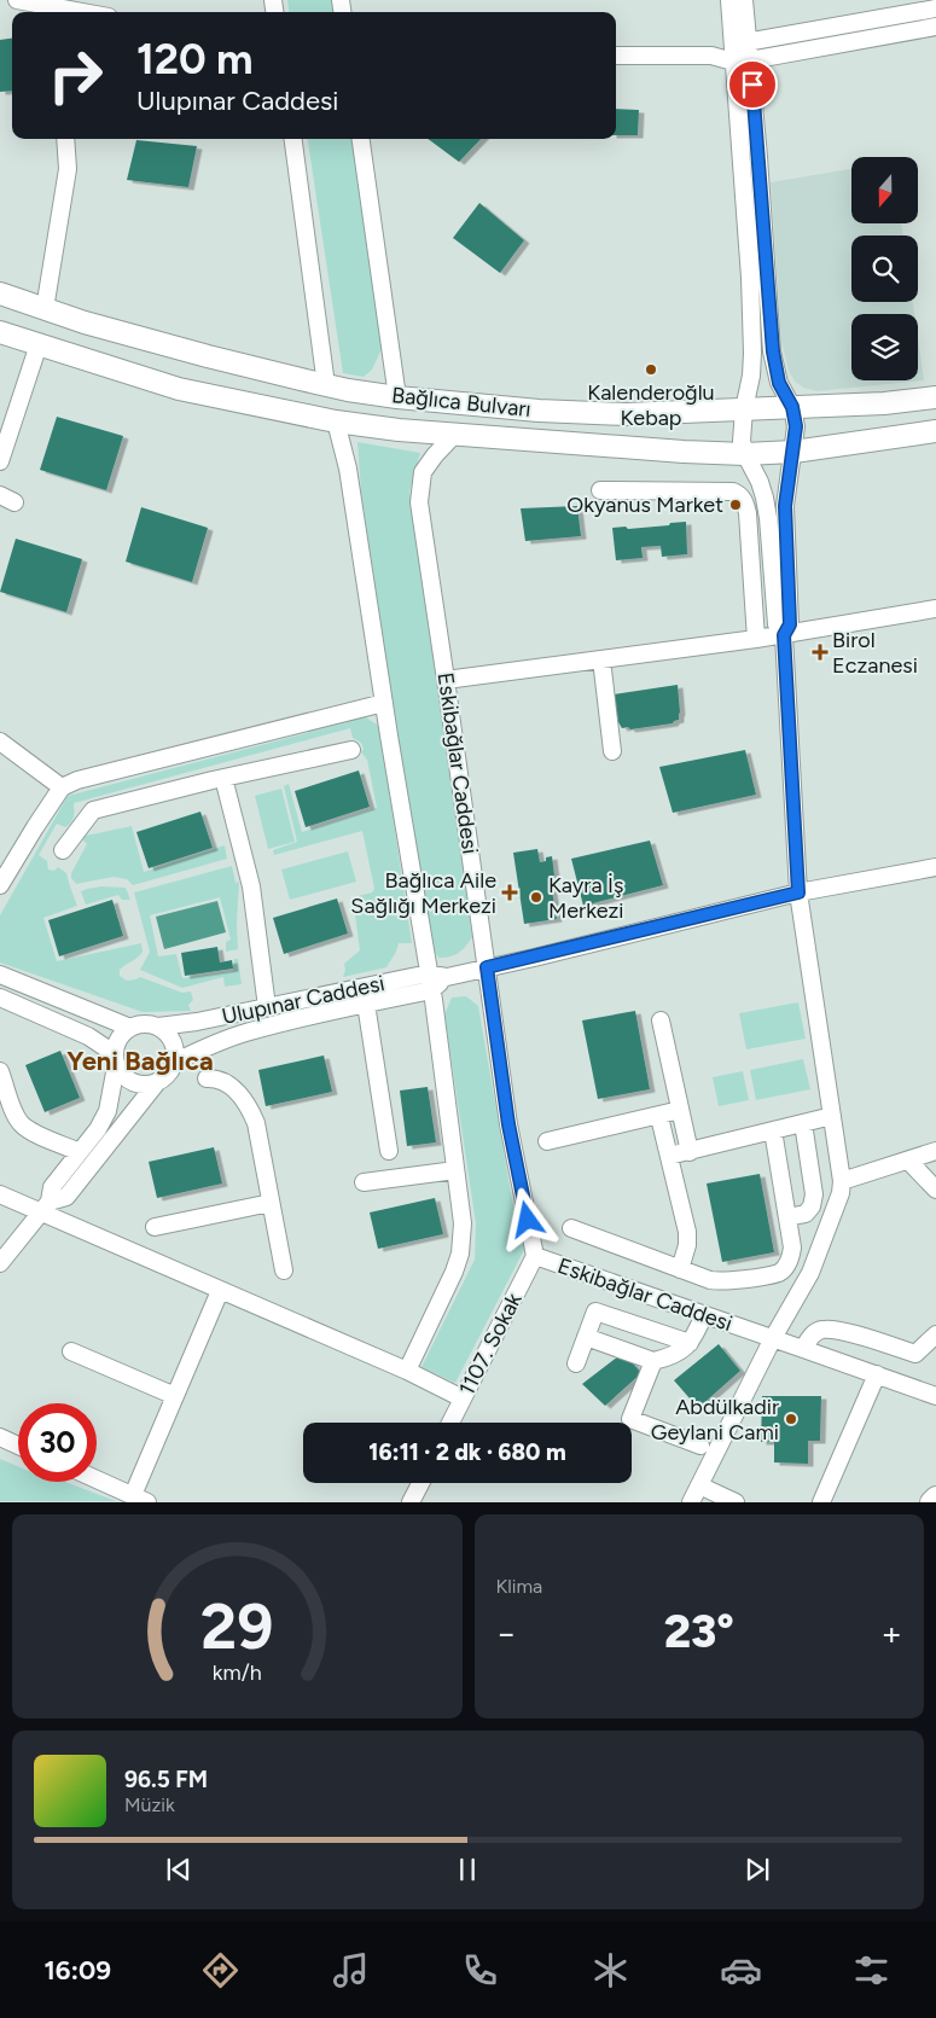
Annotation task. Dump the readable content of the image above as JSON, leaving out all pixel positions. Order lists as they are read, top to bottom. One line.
{"streets":{"main road":["Bağlıca Bulvarı"],"street":["Eskibağlar Caddesi","Ulupınar Caddesi","1107. Sokak"]},"crossings":[["Bağlıca Bulvarı","Eskibağlar Caddesi"],["Eskibağlar Caddesi","Ulupınar Caddesi"],["Eskibağlar Caddesi","1107. Sokak"]],"districts":["Yeni Bağlıca"],"places":{"other":["Kalenderoğlu Kebap","Okyanus Market","Kayra İş Merkezi","Abdülkadir Geylani Cami"],"health":["Birol Eczanesi","Bağlıca Aile Sağlığı Merkezi"]},"north":"bottom","page":{"turn":["120 m","Ulupınar Caddesi"],"limit":"30","trip":"16:11 · 2 dk · 680 m","tile":"Klima","heat":["−","23°","+"],"song":["96.5 FM","Müzik"],"tabs":"16:09","gauge":["29","km/h"]}}
